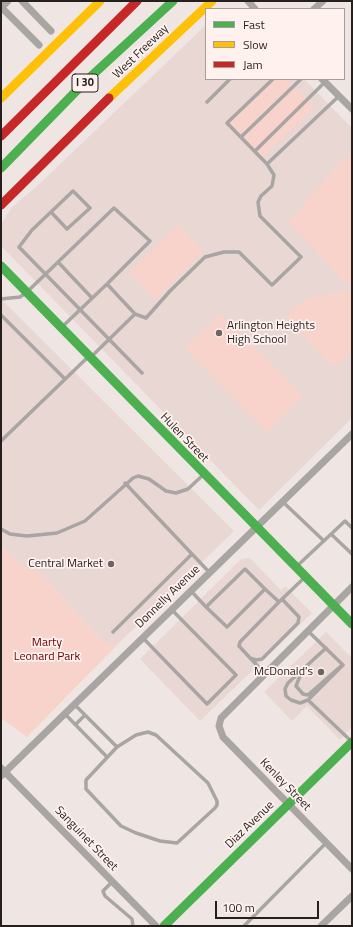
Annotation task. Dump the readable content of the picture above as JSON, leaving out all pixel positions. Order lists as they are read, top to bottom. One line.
{"streets":{"main road":["West Freeway","I 30","Hulen Street","Diaz Avenue"],"street":["Donnelly Avenue","Kenley Street","Sanguinet Street"]},"crossings":[["Hulen Street","Donnelly Avenue"],["Donnelly Avenue","Sanguinet Street"],["Kenley Street","Diaz Avenue"]],"parks":["Marty Leonard Park"],"places":["Arlington Heights High School","Central Market","McDonald's"],"legend":["Fast","Slow","Jam"],"scale_bar":"100 m"}
